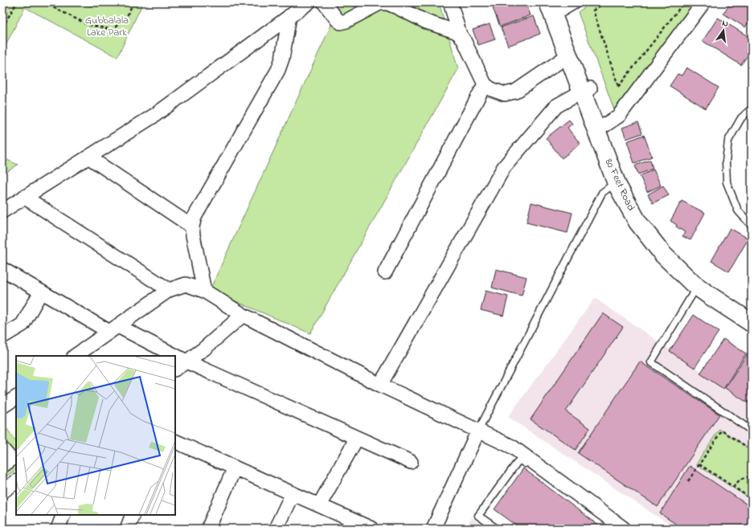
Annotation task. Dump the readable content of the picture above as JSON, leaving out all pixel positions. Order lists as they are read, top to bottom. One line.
{"streets":{"main road":["80 Feet Road"]},"parks":["Gubbalala Lake Park"],"north":"top"}
